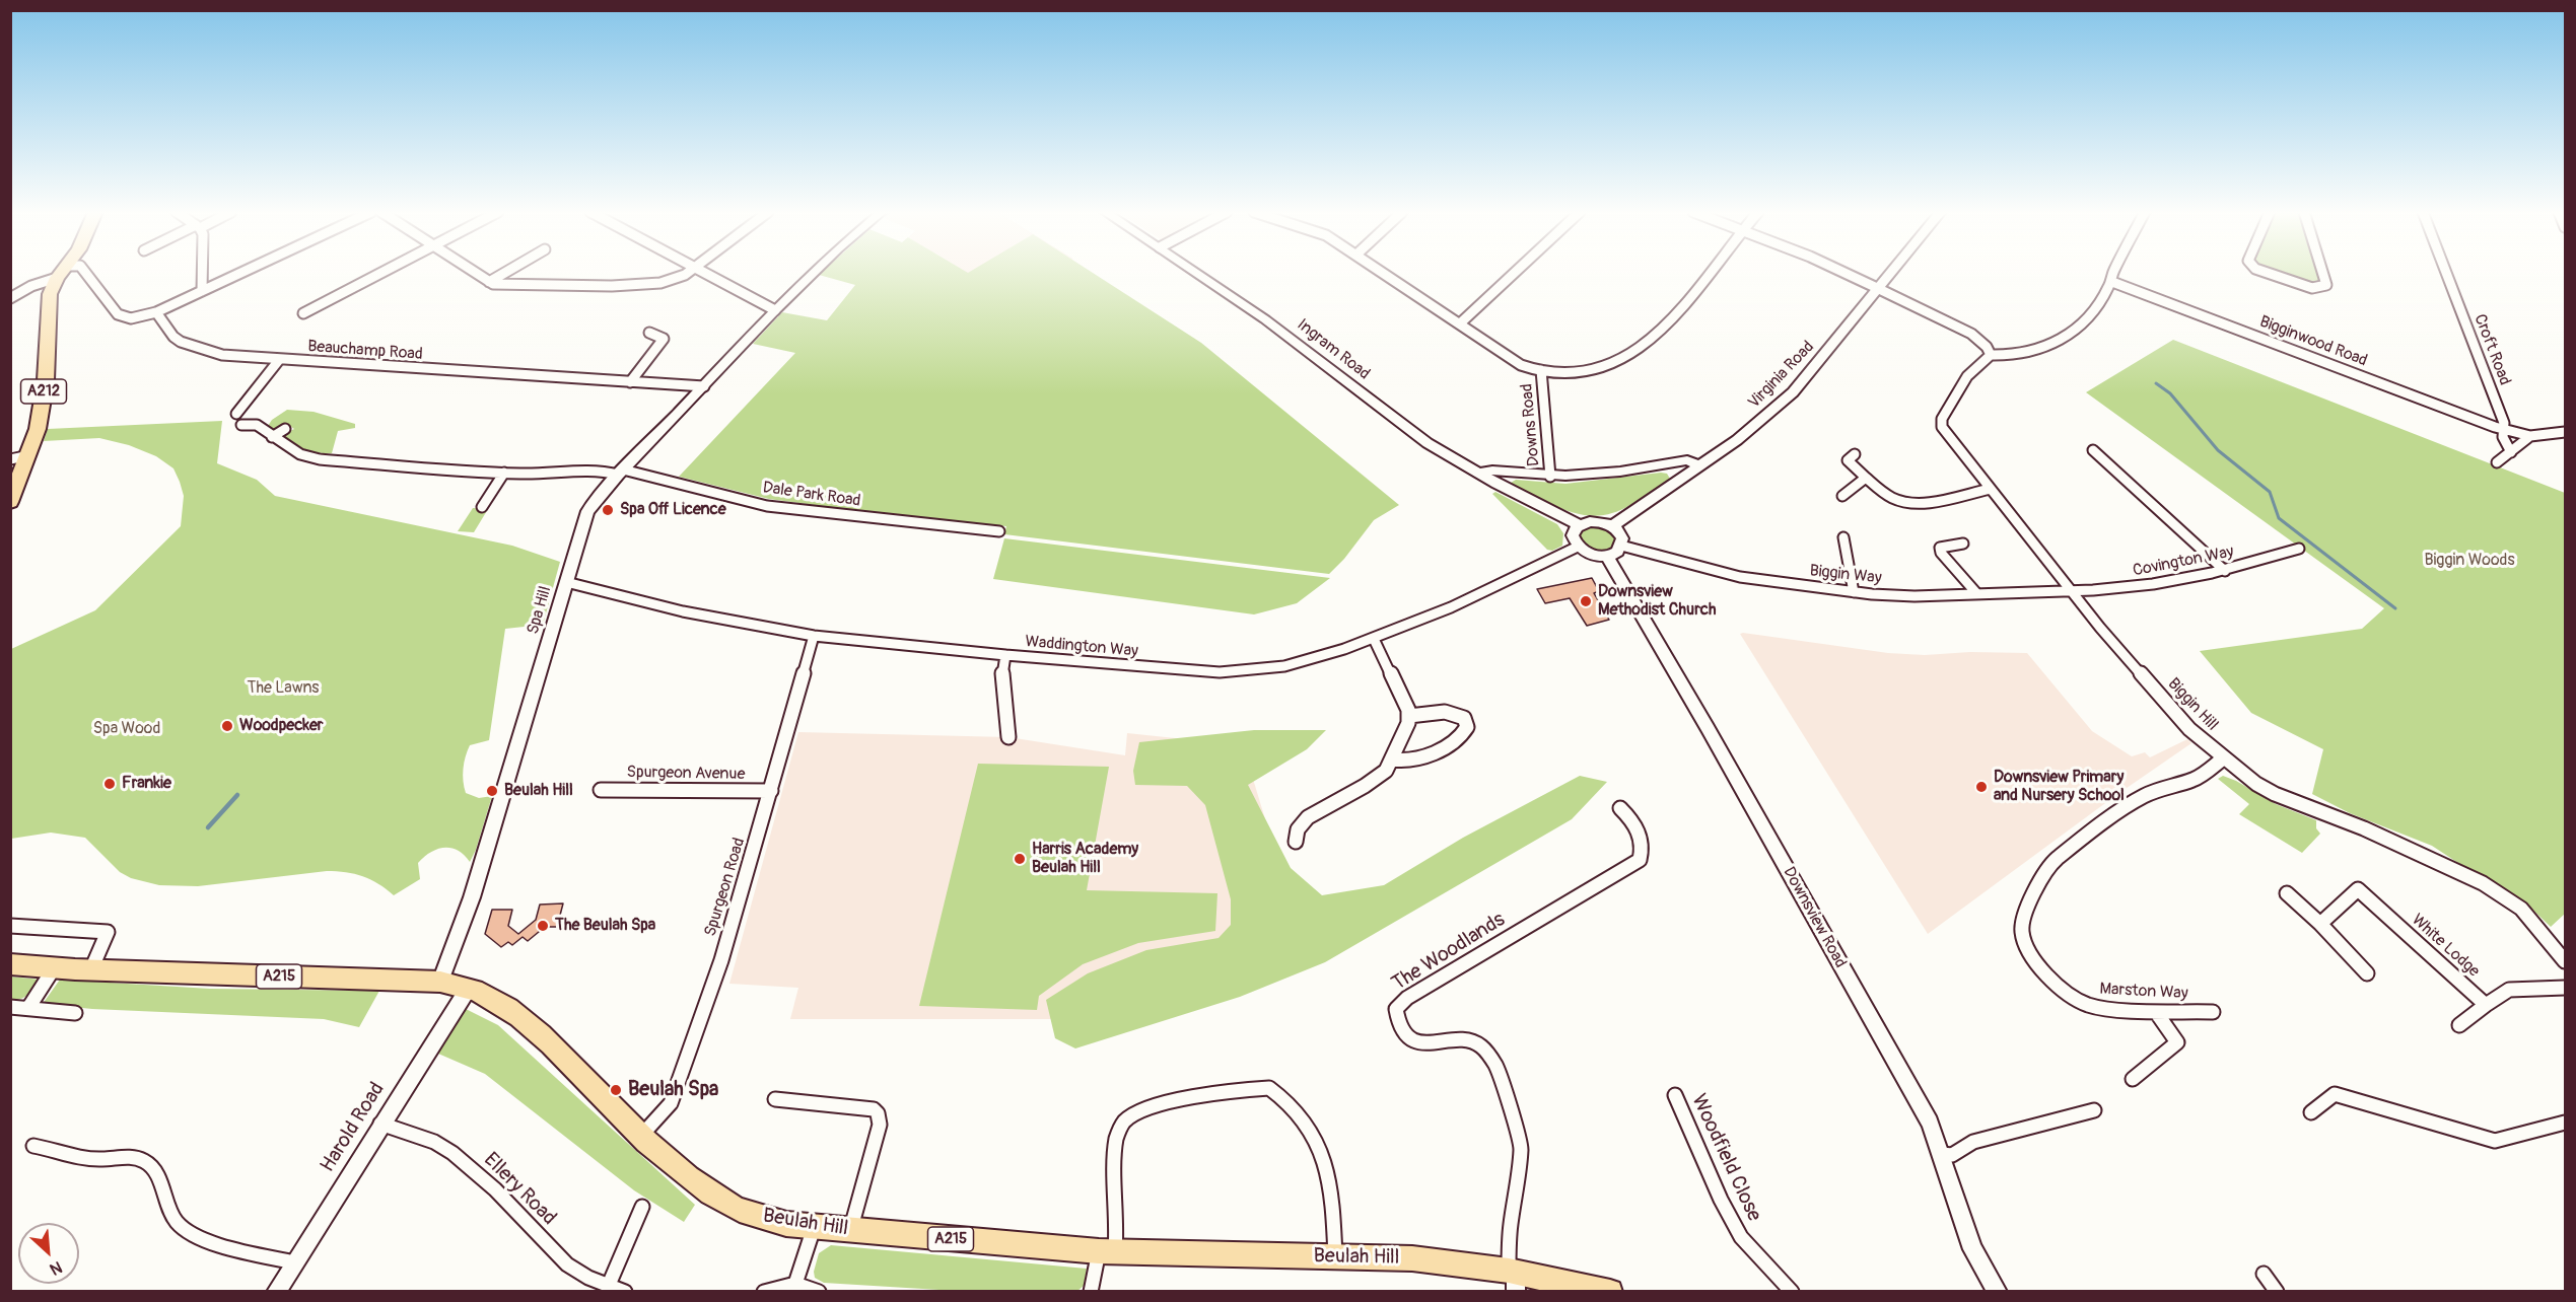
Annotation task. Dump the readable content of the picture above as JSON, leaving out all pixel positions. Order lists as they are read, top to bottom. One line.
{"streets":{"main road":["A212","A215","Beulah Hill"],"street":["Bigginwood Road","Ingram Road","Croft Road","Beauchamp Road","Virginia Road","Downs Road","Dale Park Road","Covington Way","Biggin Way","Spa Hill","Waddington Way","Biggin Hill","Spurgeon Avenue","Spurgeon Road","Downsview Road","White Lodge","The Woodlands","Marston Way","Harold Road","Woodfield Close","Ellery Road"]},"crossings":[["Bigginwood Road","Croft Road"],["Ingram Road","Virginia Road"],["Ingram Road","Biggin Way"],["Ingram Road","Waddington Way"],["Ingram Road","Downsview Road"],["Beauchamp Road","Spa Hill"],["Virginia Road","Biggin Way"],["Virginia Road","Waddington Way"],["Virginia Road","Downsview Road"],["Dale Park Road","Spa Hill"],["Covington Way","Biggin Way"],["Covington Way","Biggin Hill"],["Biggin Way","Waddington Way"],["Biggin Way","Biggin Hill"],["Biggin Way","Downsview Road"],["Spa Hill","Waddington Way"],["Spa Hill","Beulah Hill"],["Waddington Way","Spurgeon Road"],["Waddington Way","Downsview Road"],["Biggin Hill","Marston Way"],["Spurgeon Avenue","Spurgeon Road"],["Spurgeon Road","Beulah Hill"],["The Woodlands","Beulah Hill"],["Harold Road","Ellery Road"],["Harold Road","Beulah Hill"]],"parks":["Biggin Woods","The Lawns","Spa Wood"],"places":["Spa Off Licence","Downsview Methodist Church","Woodpecker","Frankie","Downsview Primary and Nursery School","Beulah Hill","Harris Academy Beulah Hill","The Beulah Spa","Beulah Spa"],"north":"bottom right"}
